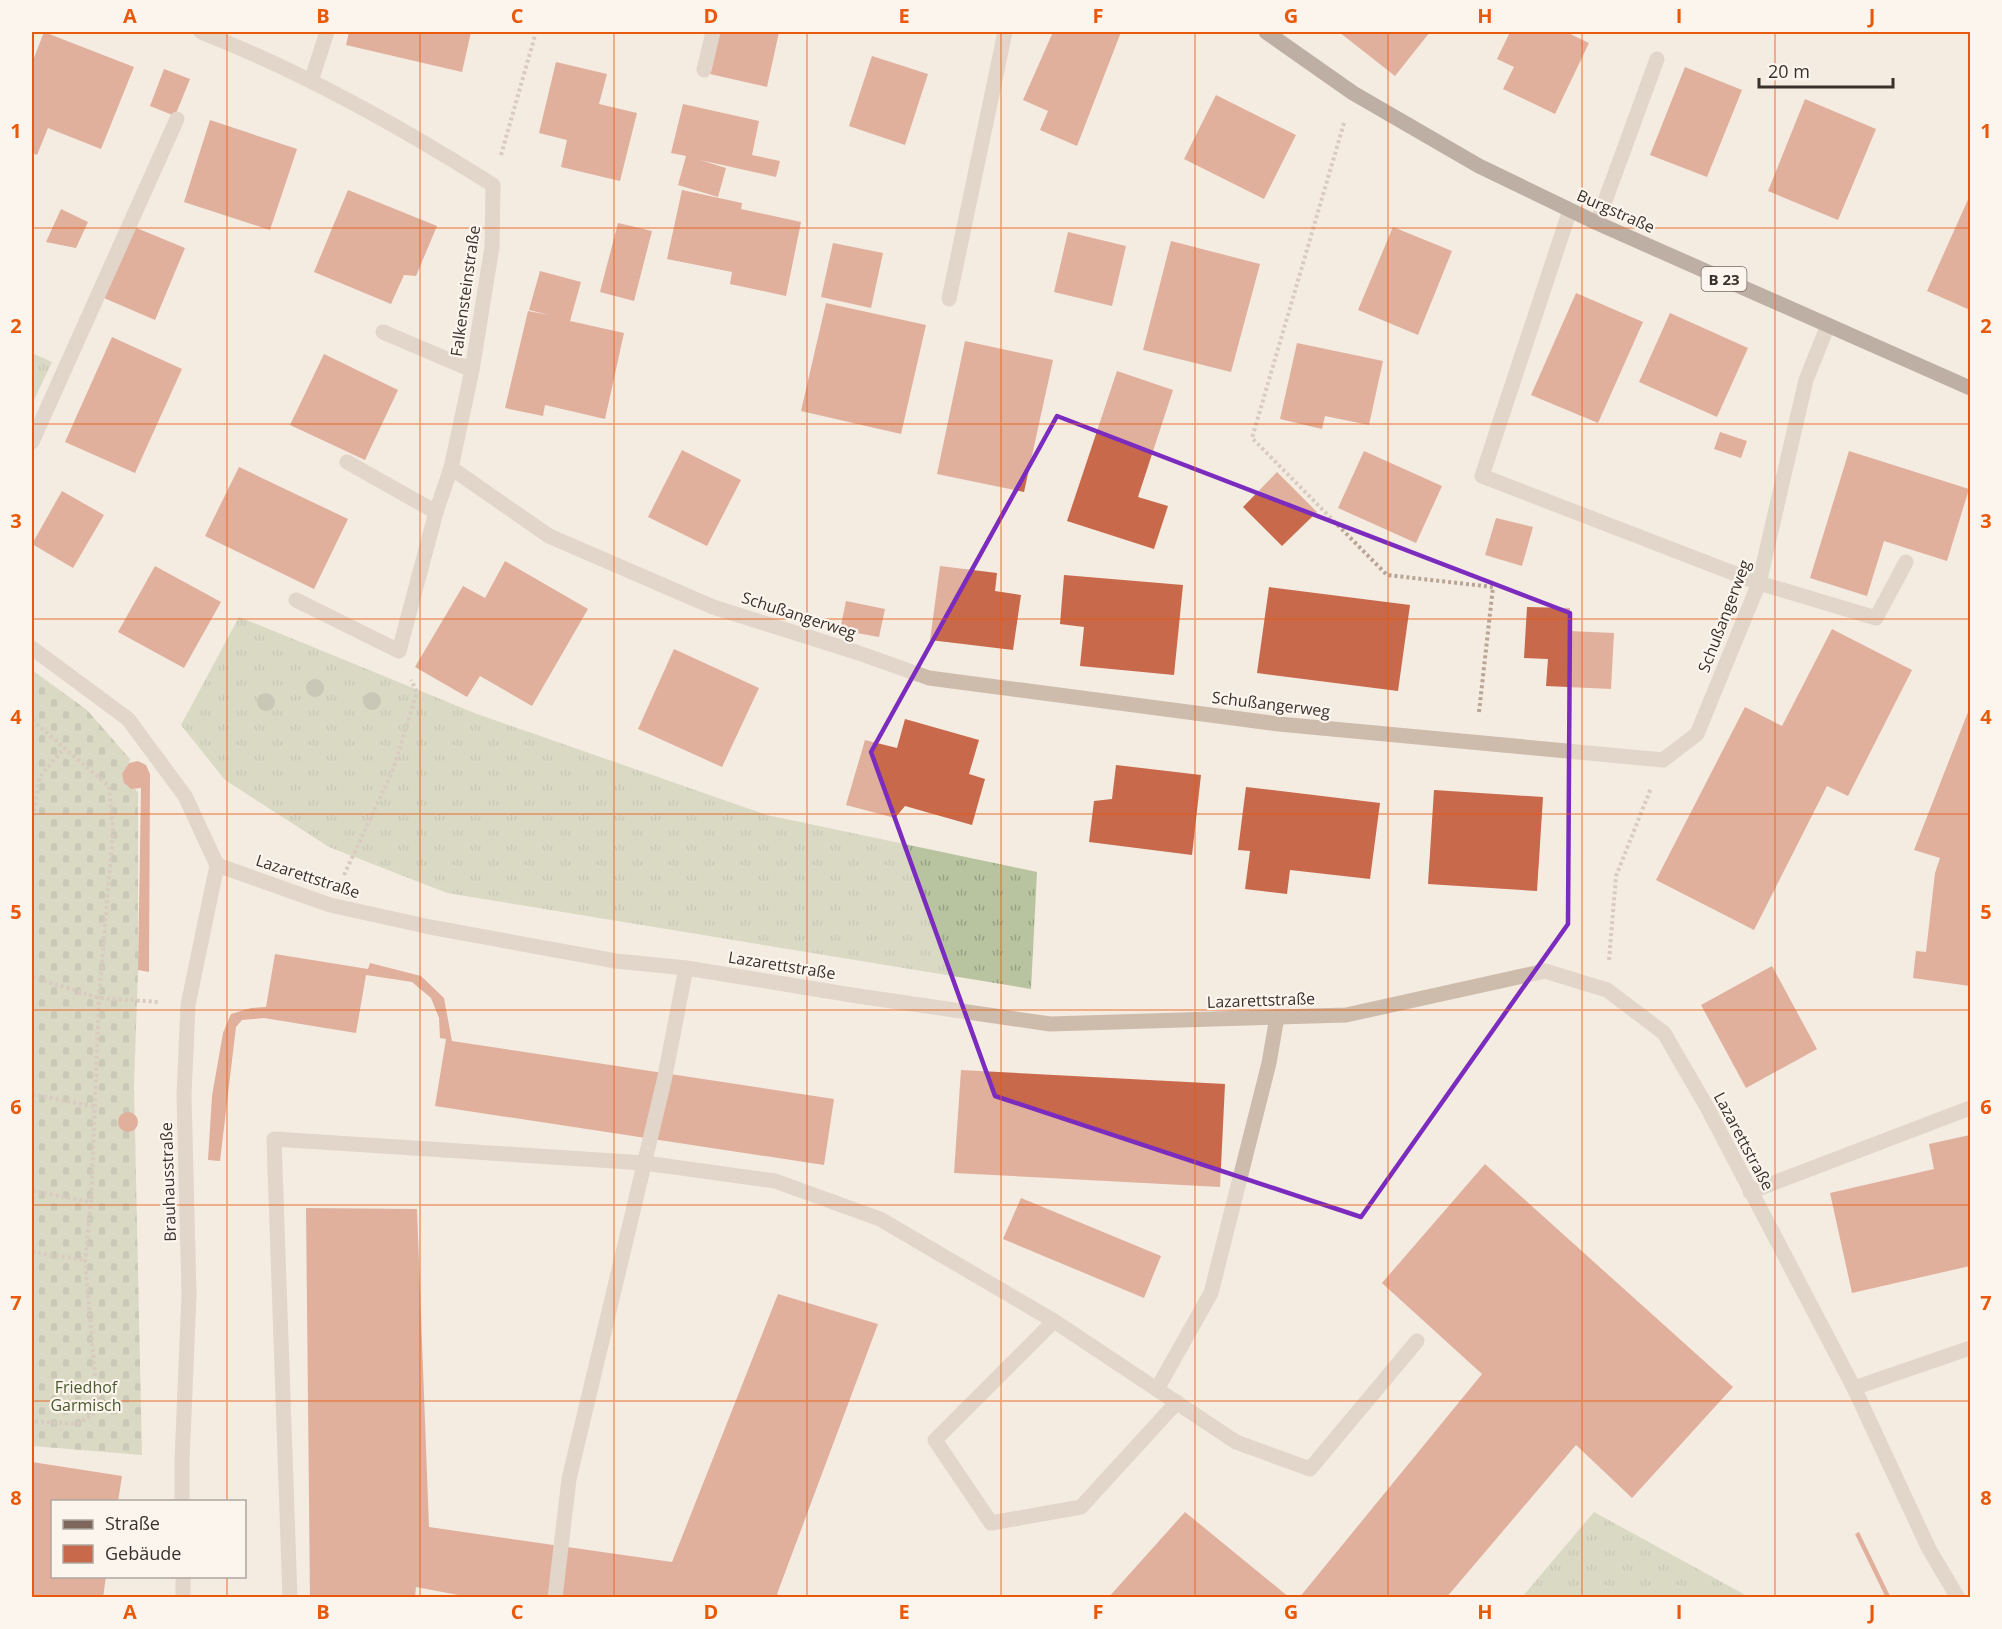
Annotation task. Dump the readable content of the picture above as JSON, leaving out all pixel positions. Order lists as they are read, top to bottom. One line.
{"streets":{"main road":["Burgstraße","B 23"],"street":["Falkensteinstraße","Schußangerweg","Lazarettstraße","Brauhausstraße"]},"crossings":[["Burgstraße","Schußangerweg"],["Falkensteinstraße","Schußangerweg"],["Lazarettstraße","Brauhausstraße"]],"parks":["Friedhof Garmisch"],"legend":["Straße","Gebäude"],"scale_bar":"20 m","grid":{"columns":["A","B","C","D","E","F","G","H","I","J"],"rows":["1","2","3","4","5","6","7","8"]}}
